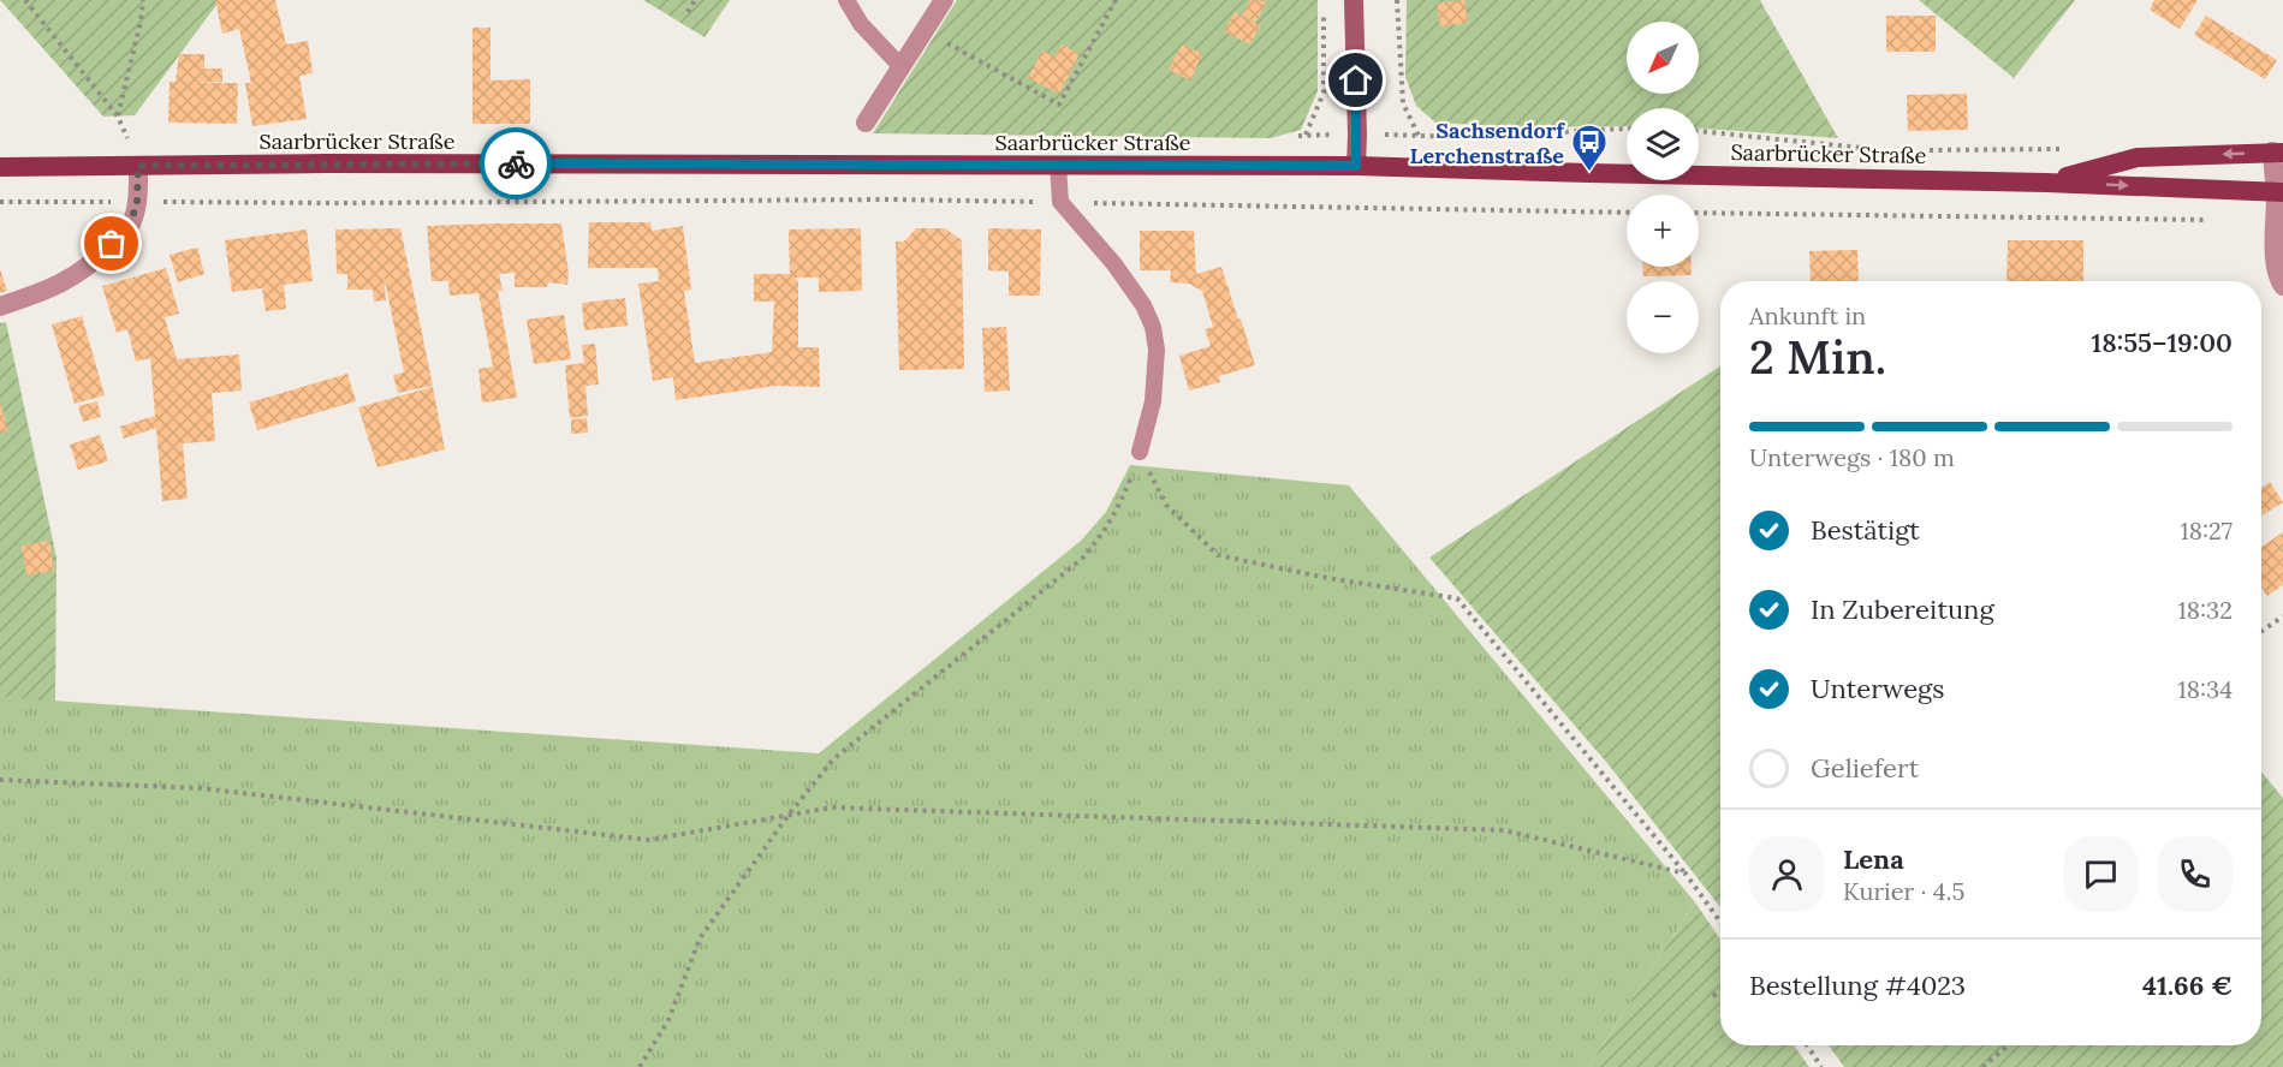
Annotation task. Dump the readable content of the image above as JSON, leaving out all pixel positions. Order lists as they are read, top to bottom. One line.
{"streets":{"main road":["Saarbrücker Straße"]},"places":{"bus stop":["Sachsendorf Lerchenstraße"]},"north":"bottom left","page":{"map_buttons":["+","−"],"heading":["2 Min.","Ankunft in","18:55–19:00"],"panel":["Lena","Kurier · 4.5","Bestellung #4023","41.66 €"],"bar":"Unterwegs · 180 m","list":[["Bestätigt","18:27"],["In Zubereitung","18:32"],["Unterwegs","18:34"],"Geliefert"]}}
